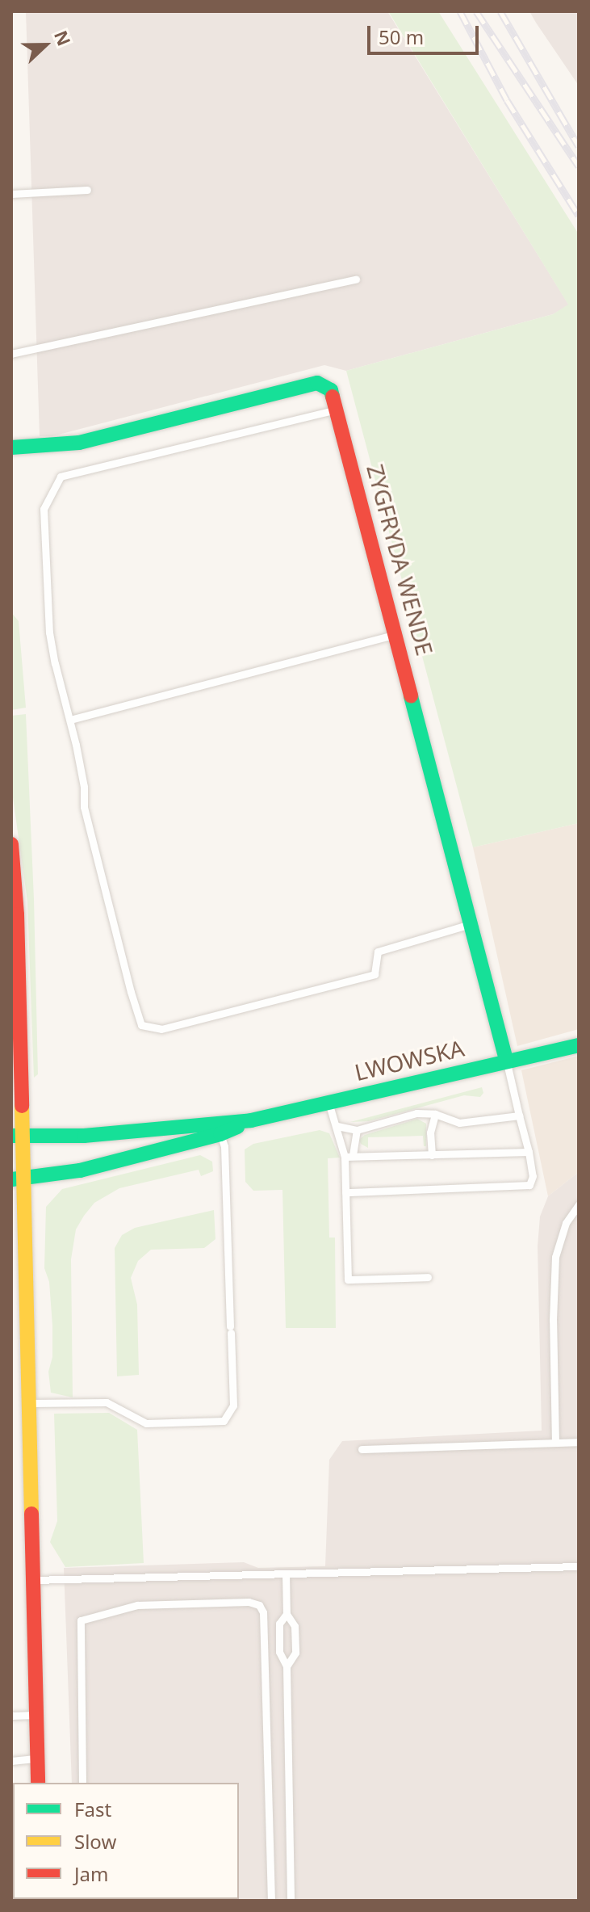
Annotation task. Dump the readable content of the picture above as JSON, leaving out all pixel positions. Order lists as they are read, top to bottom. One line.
{"streets":{"street":["ZYGFRYDA WENDE","LWOWSKA"]},"crossings":[["ZYGFRYDA WENDE","LWOWSKA"]],"legend":["Fast","Slow","Jam"],"scale_bar":"50 m","north":"right"}
